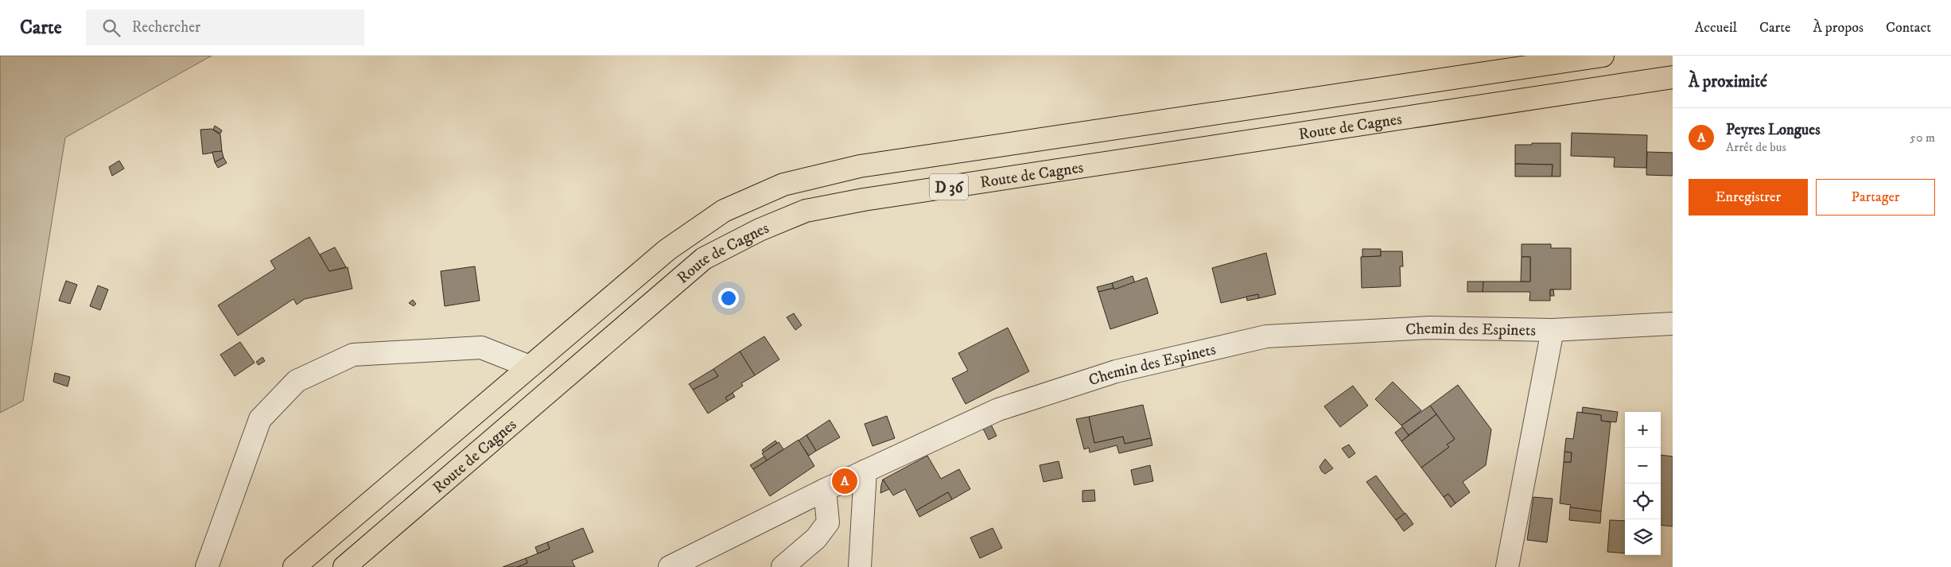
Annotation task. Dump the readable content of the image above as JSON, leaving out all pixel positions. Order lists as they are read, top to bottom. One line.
{"streets":{"main road":["Route de Cagnes","D 36"],"street":["Chemin des Espinets"]},"page":{"header":"Carte","search":"Rechercher","nav":["Accueil","Carte","À propos","Contact"],"heading":"À proximité","list":[{"mark":"A","name":"Peyres Longues","note":"Arrêt de bus","value":"50 m"}],"buttons":["Enregistrer","Partager"],"map_buttons":["+","−"],"pins":"A"}}
